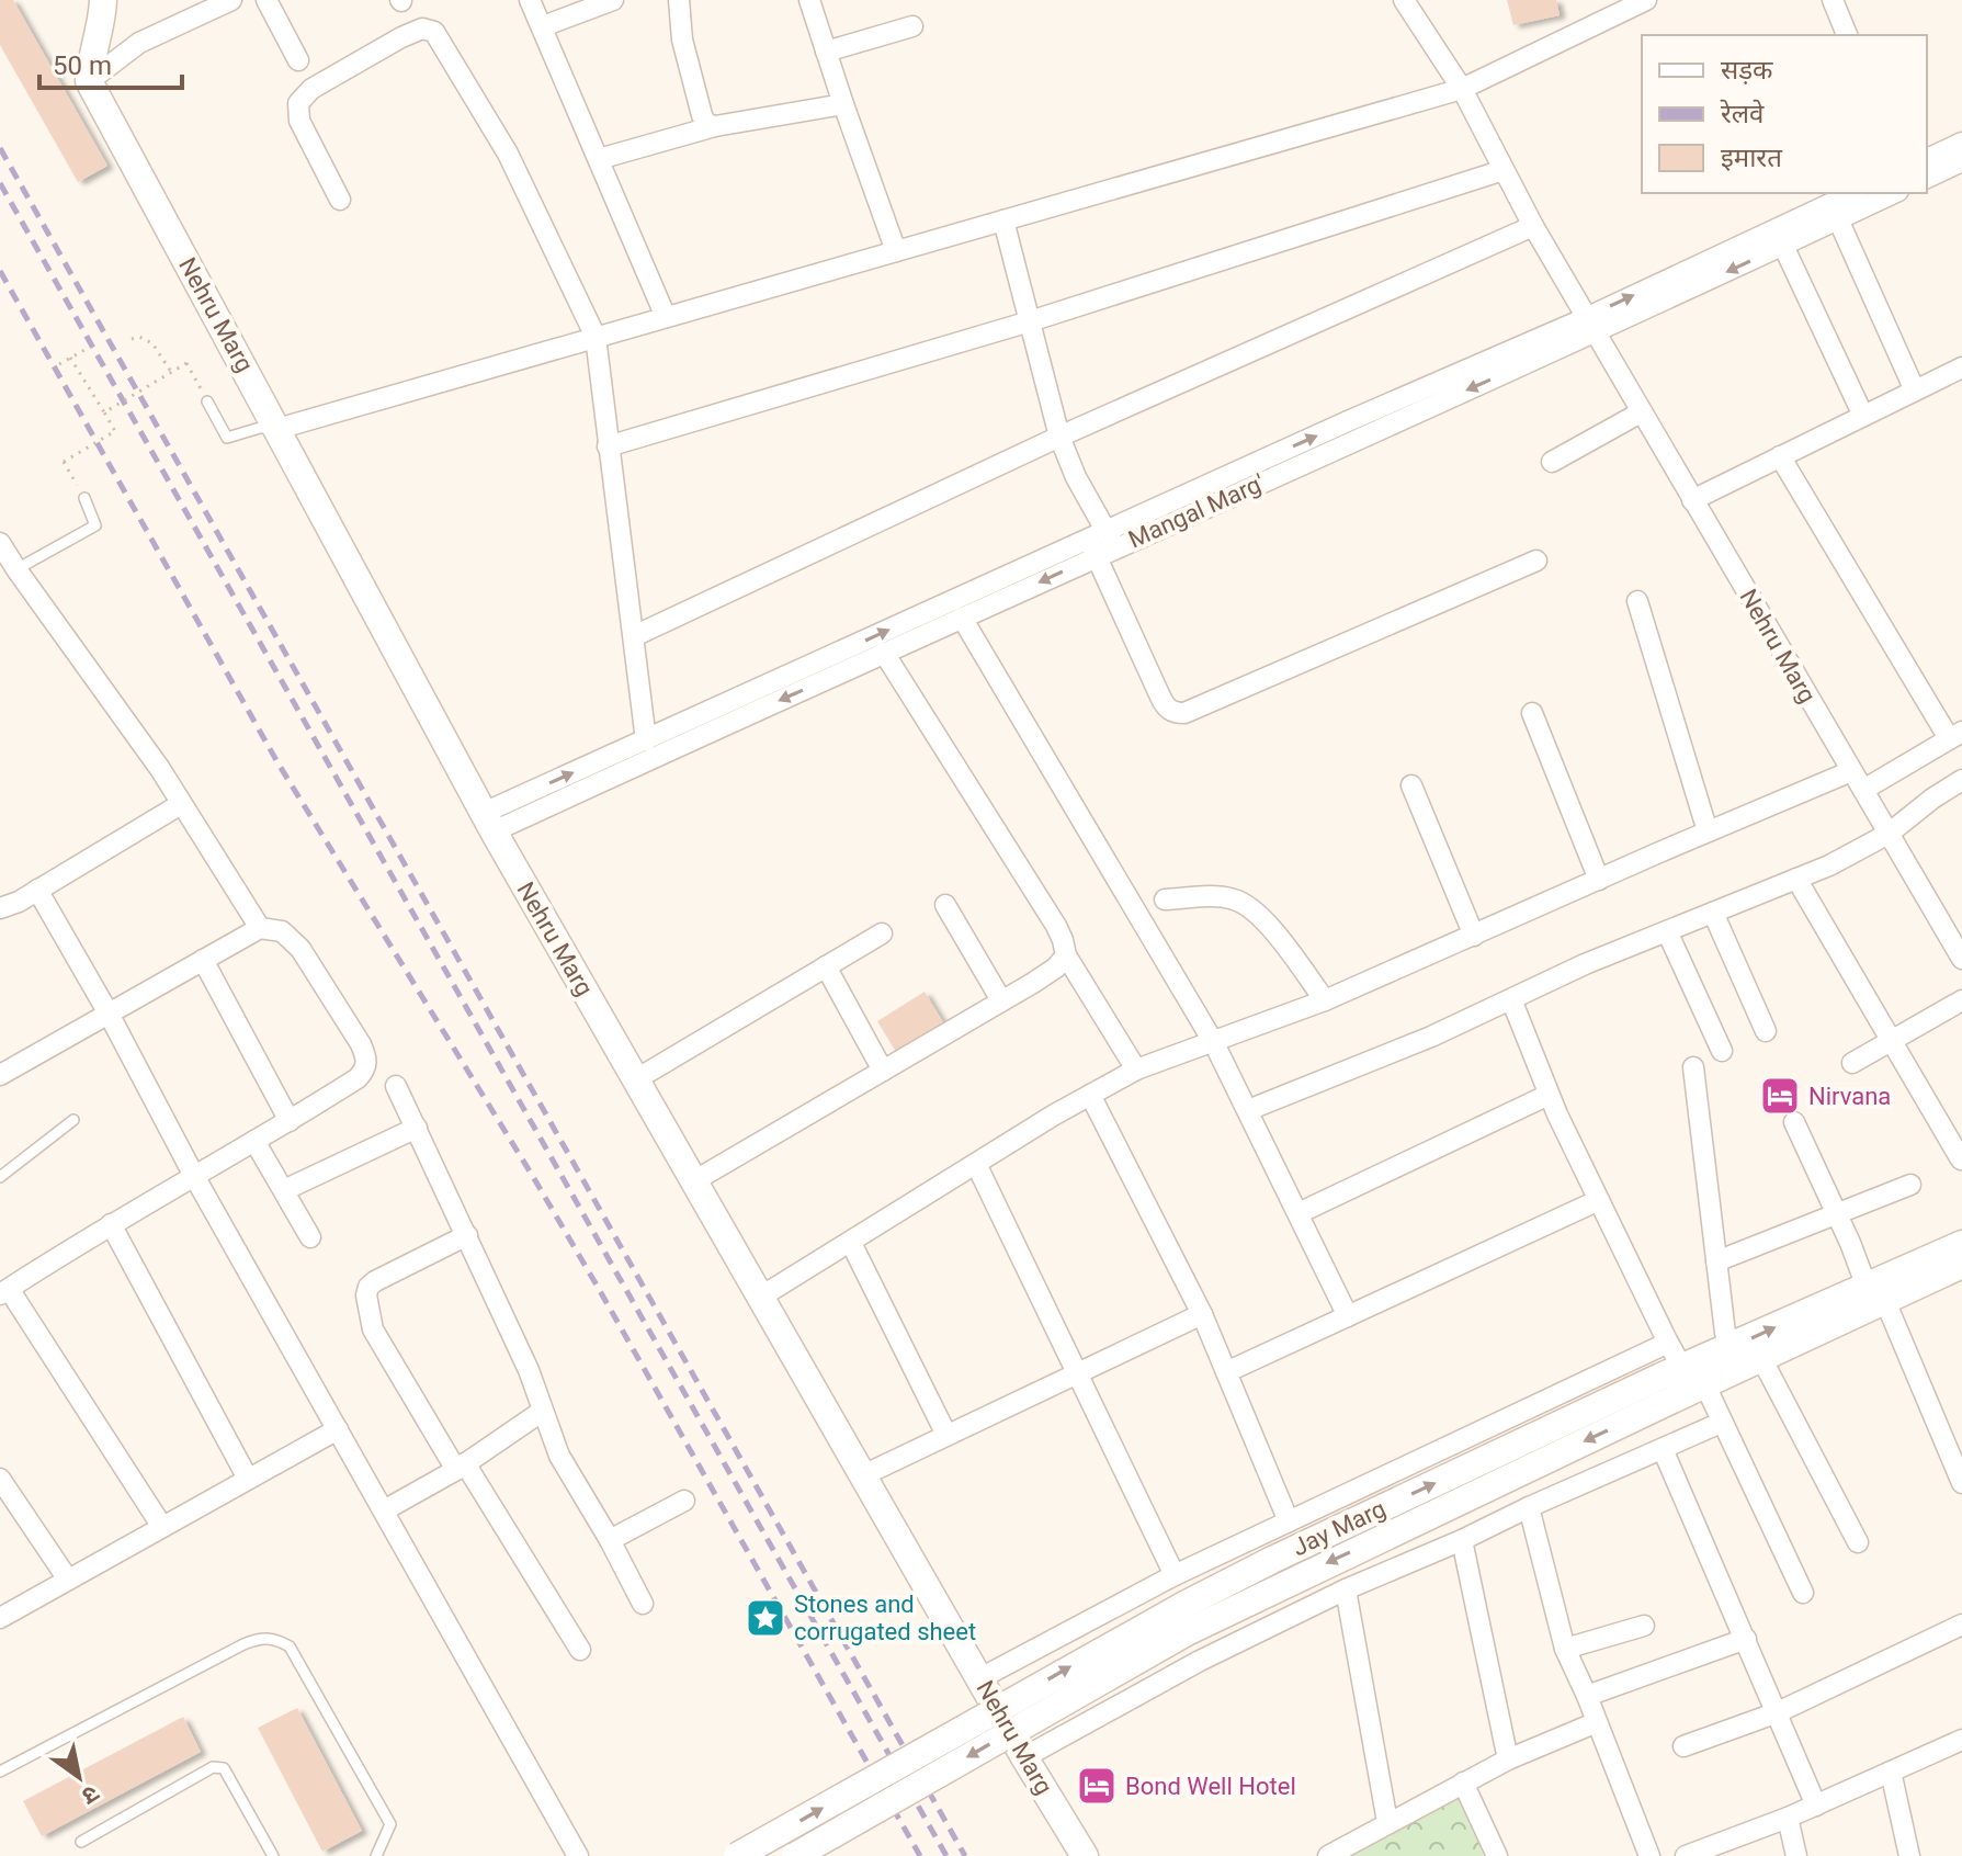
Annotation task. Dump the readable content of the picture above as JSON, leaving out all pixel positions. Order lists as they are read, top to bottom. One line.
{"streets":{"main road":["Nehru Marg","Jay Marg"],"street":["Mangal Marg'"]},"crossings":[["Nehru Marg","Mangal Marg'"]],"places":{"hotel":["Nirvana","Bond Well Hotel"],"place":["Stones and corrugated sheet"]},"legend":["सड़क","रेलवे","इमारत"],"scale_bar":"50 m","north":"bottom right"}
